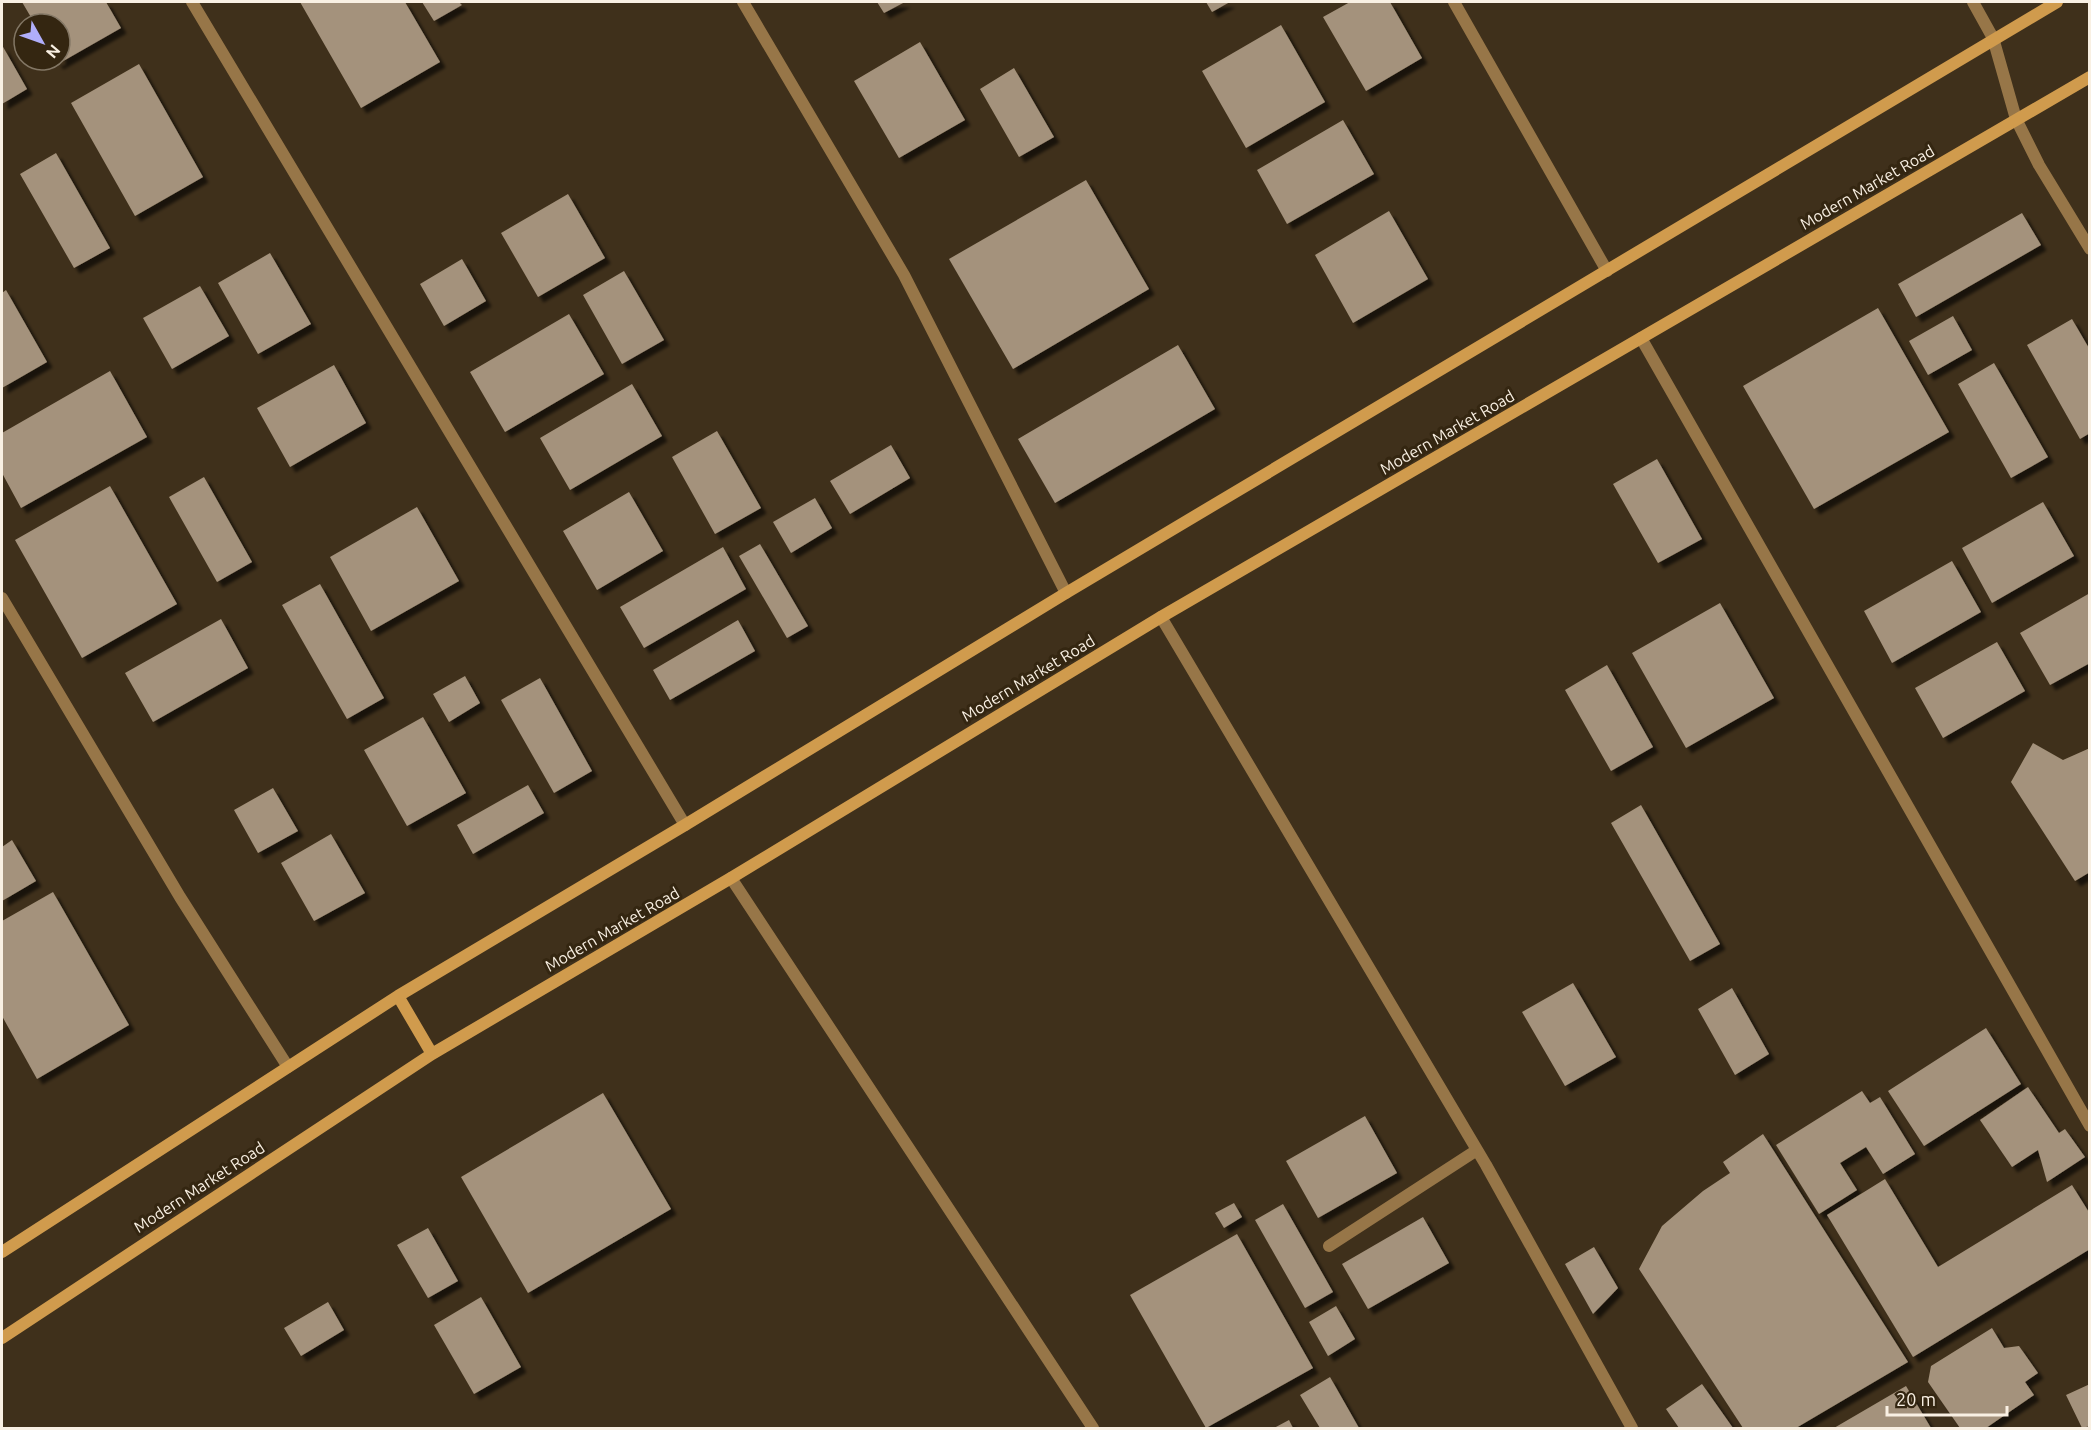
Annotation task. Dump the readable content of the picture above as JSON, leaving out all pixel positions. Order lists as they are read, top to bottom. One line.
{"streets":{"street":["Modern Market Road"]},"scale_bar":"20 m","north":"bottom right"}
